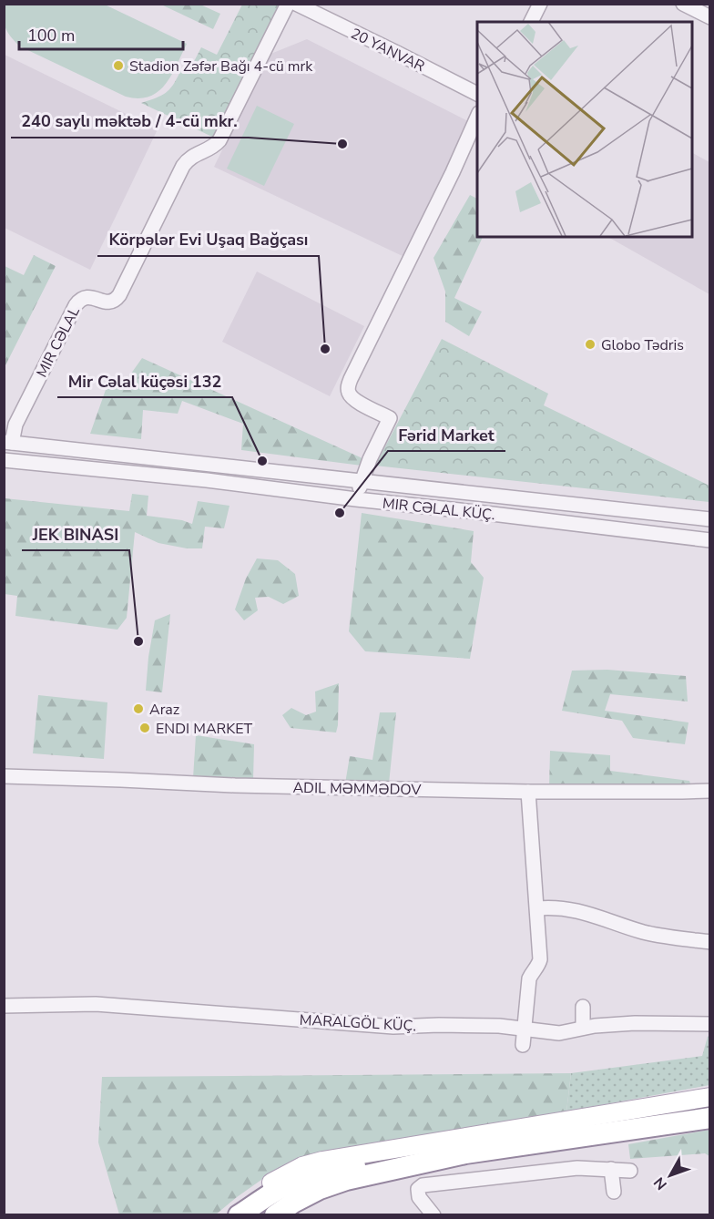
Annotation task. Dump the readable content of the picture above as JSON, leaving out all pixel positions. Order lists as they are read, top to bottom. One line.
{"streets":{"street":["20 YANVAR","MIR CƏLAL","MIR CƏLAL KÜÇ.","ADIL MƏMMƏDOV","MARALGÖL KÜÇ."]},"crossings":[["MIR CƏLAL","MIR CƏLAL KÜÇ."]],"places":["Stadion Zəfər Bağı 4-cü mrk","240 saylı məktəb / 4-cü mkr.","Globo Tədris","Körpələr Evi Uşaq Bağçası","Mir Cəlal küçəsi 132","Fərid Market","JEK BINASI","Araz","ENDI MARKET"],"scale_bar":"100 m","north":"bottom left"}
